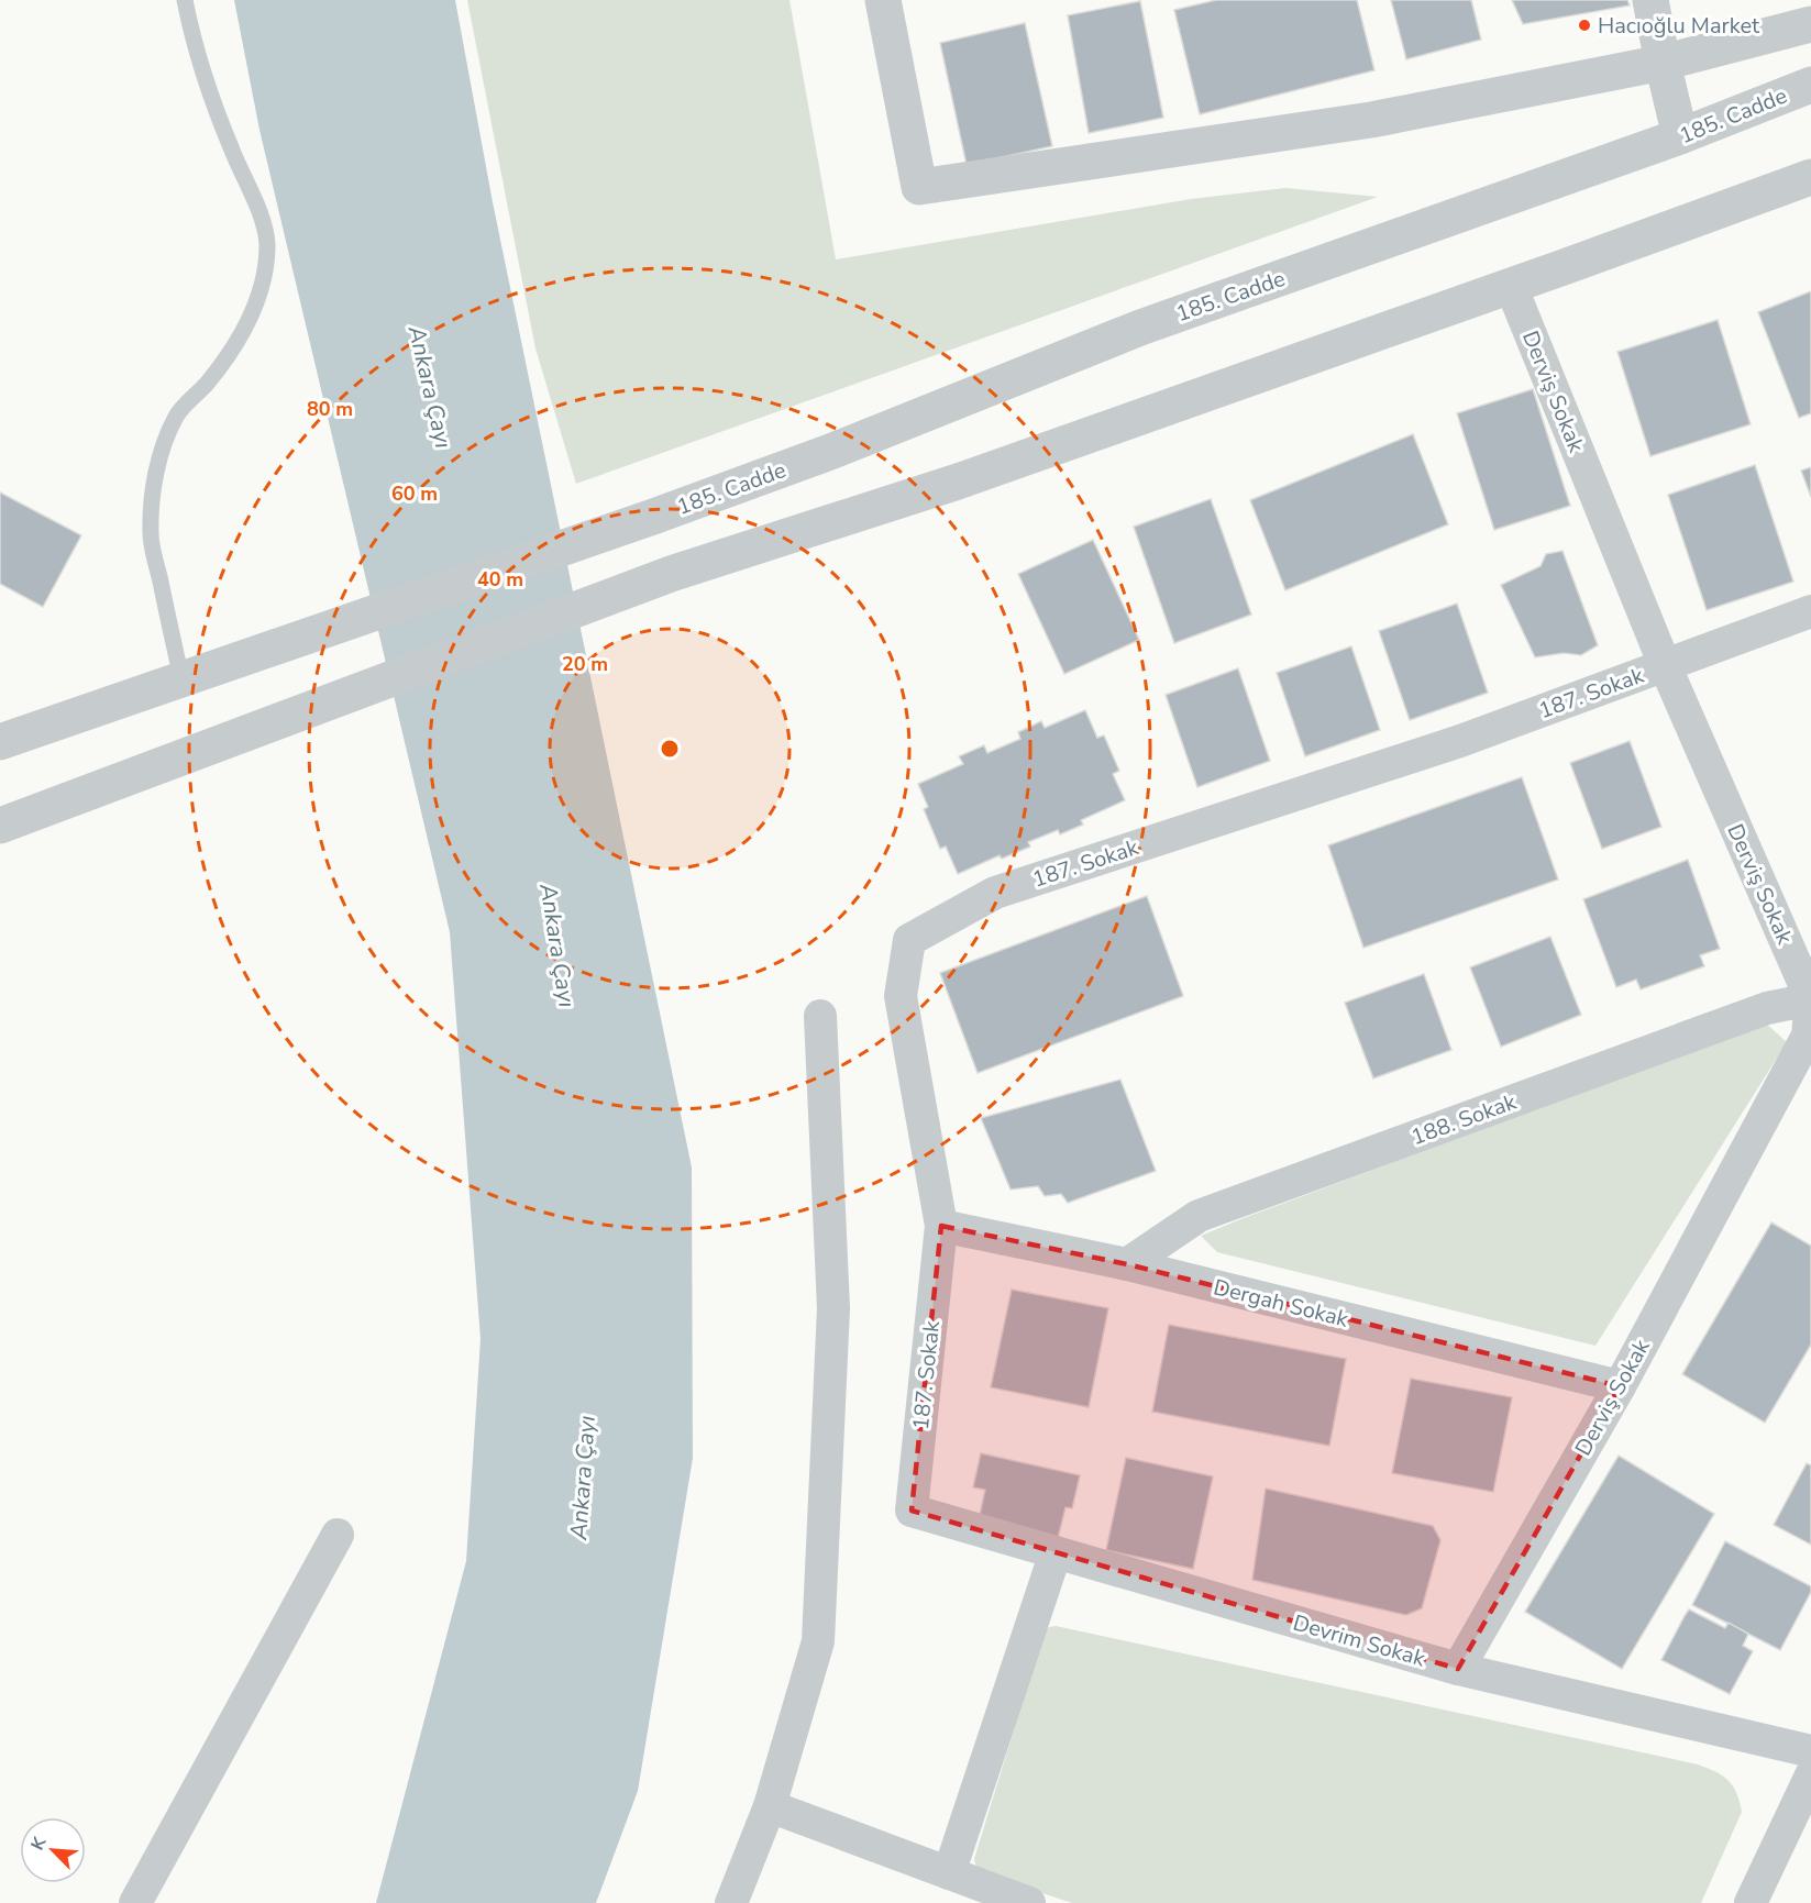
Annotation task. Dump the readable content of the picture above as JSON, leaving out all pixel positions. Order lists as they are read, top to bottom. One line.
{"streets":{"street":["185. Cadde","Derviş Sokak","187. Sokak","188. Sokak","Dergah Sokak","Devrim Sokak"]},"crossings":[["Derviş Sokak","187. Sokak"],["Derviş Sokak","188. Sokak"],["Derviş Sokak","Dergah Sokak"],["Derviş Sokak","Devrim Sokak"],["187. Sokak","Dergah Sokak"],["187. Sokak","Devrim Sokak"],["188. Sokak","Dergah Sokak"]],"water":["Ankara Çayı"],"places":["Hacıoğlu Market"],"north":"top left","rings":["80 m","60 m","40 m","20 m"]}
